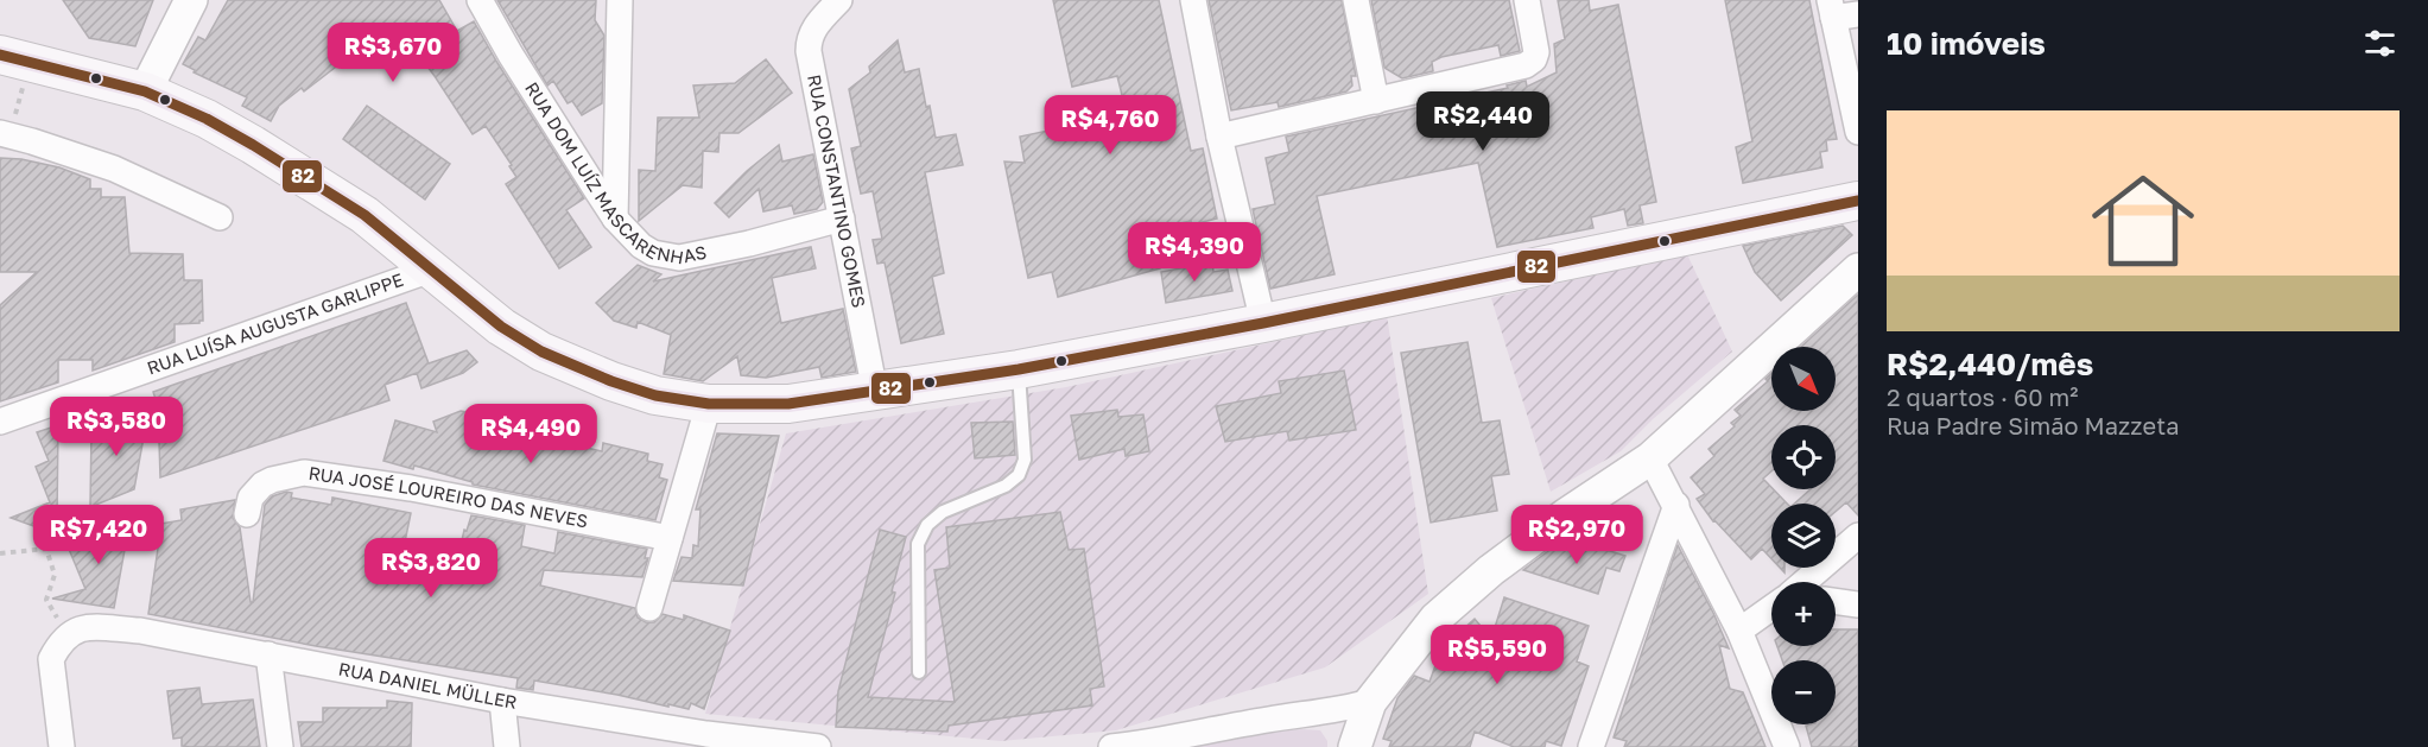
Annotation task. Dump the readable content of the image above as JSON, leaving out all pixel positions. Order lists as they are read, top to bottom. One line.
{"streets":{"street":["RUA DOM LUÍZ MASCARENHAS","RUA CONSTANTINO GOMES","RUA LUÍSA AUGUSTA GARLIPPE","RUA JOSÉ LOUREIRO DAS NEVES","RUA DANIEL MÜLLER"]},"crossings":[["RUA DOM LUÍZ MASCARENHAS","RUA CONSTANTINO GOMES"]],"lines":["transit line 82"],"north":"bottom right","page":{"heading":"10 imóveis","price":["R$3,670","R$2,440","R$4,760","R$4,390","R$3,580","R$4,490","R$7,420","R$2,970","R$3,820","R$5,590"],"list":[{"name":"R$2,440/mês","note":"2 quartos · 60 m² · Rua Padre Simão Mazzeta"}],"map_buttons":["+","−"]}}
